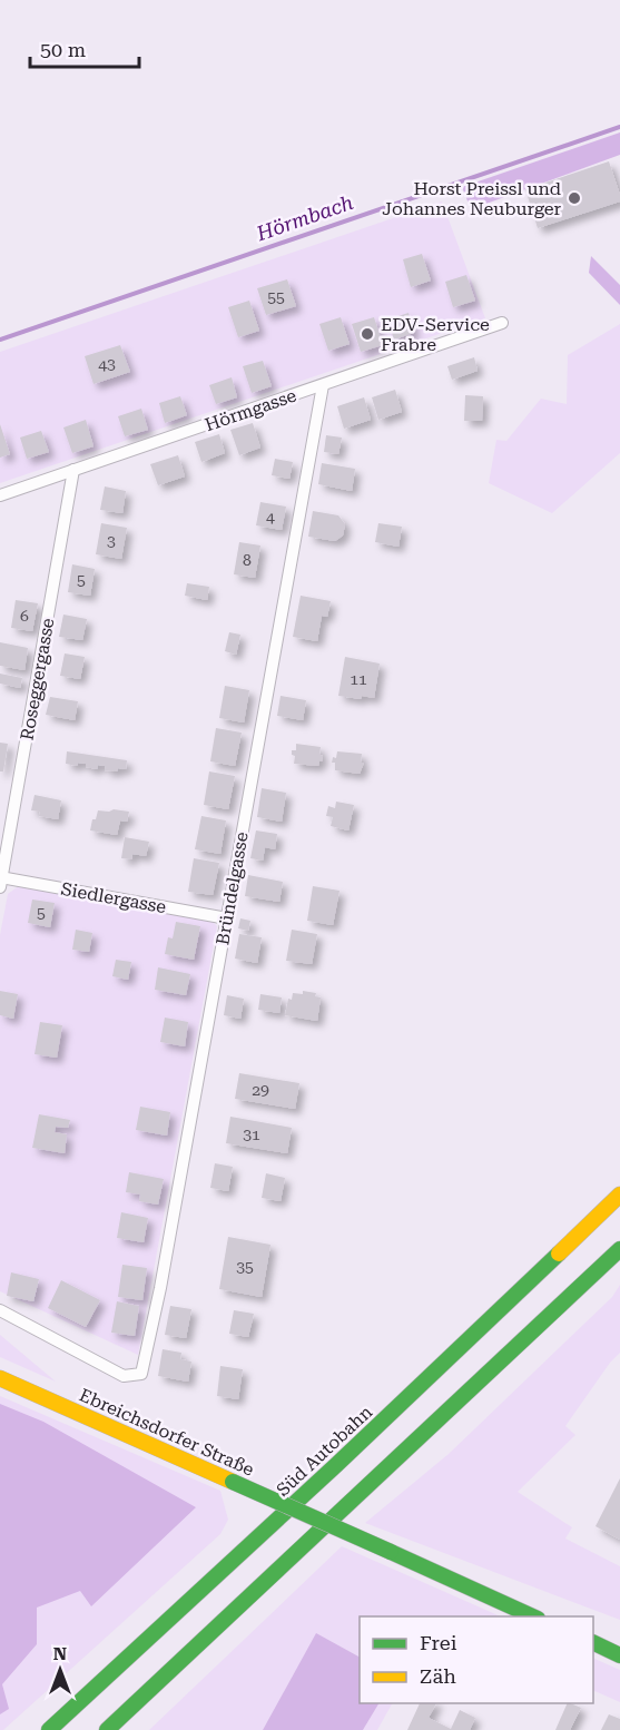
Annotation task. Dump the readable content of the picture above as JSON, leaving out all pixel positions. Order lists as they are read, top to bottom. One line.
{"streets":{"main road":["Ebreichsdorfer Straße","Süd Autobahn"],"street":["Hörmgasse","Roseggergasse","Bründelgasse","Siedlergasse"]},"crossings":[["Hörmgasse","Roseggergasse"],["Hörmgasse","Bründelgasse"],["Roseggergasse","Siedlergasse"],["Bründelgasse","Siedlergasse"]],"water":["Hörmbach"],"places":["Horst Preissl und Johannes Neuburger","EDV-Service Frabre"],"house_numbers":["55","43","4","3","8","5","6","11","5","29","31","35"],"legend":["Frei","Zäh"],"scale_bar":"50 m","north":"top"}
